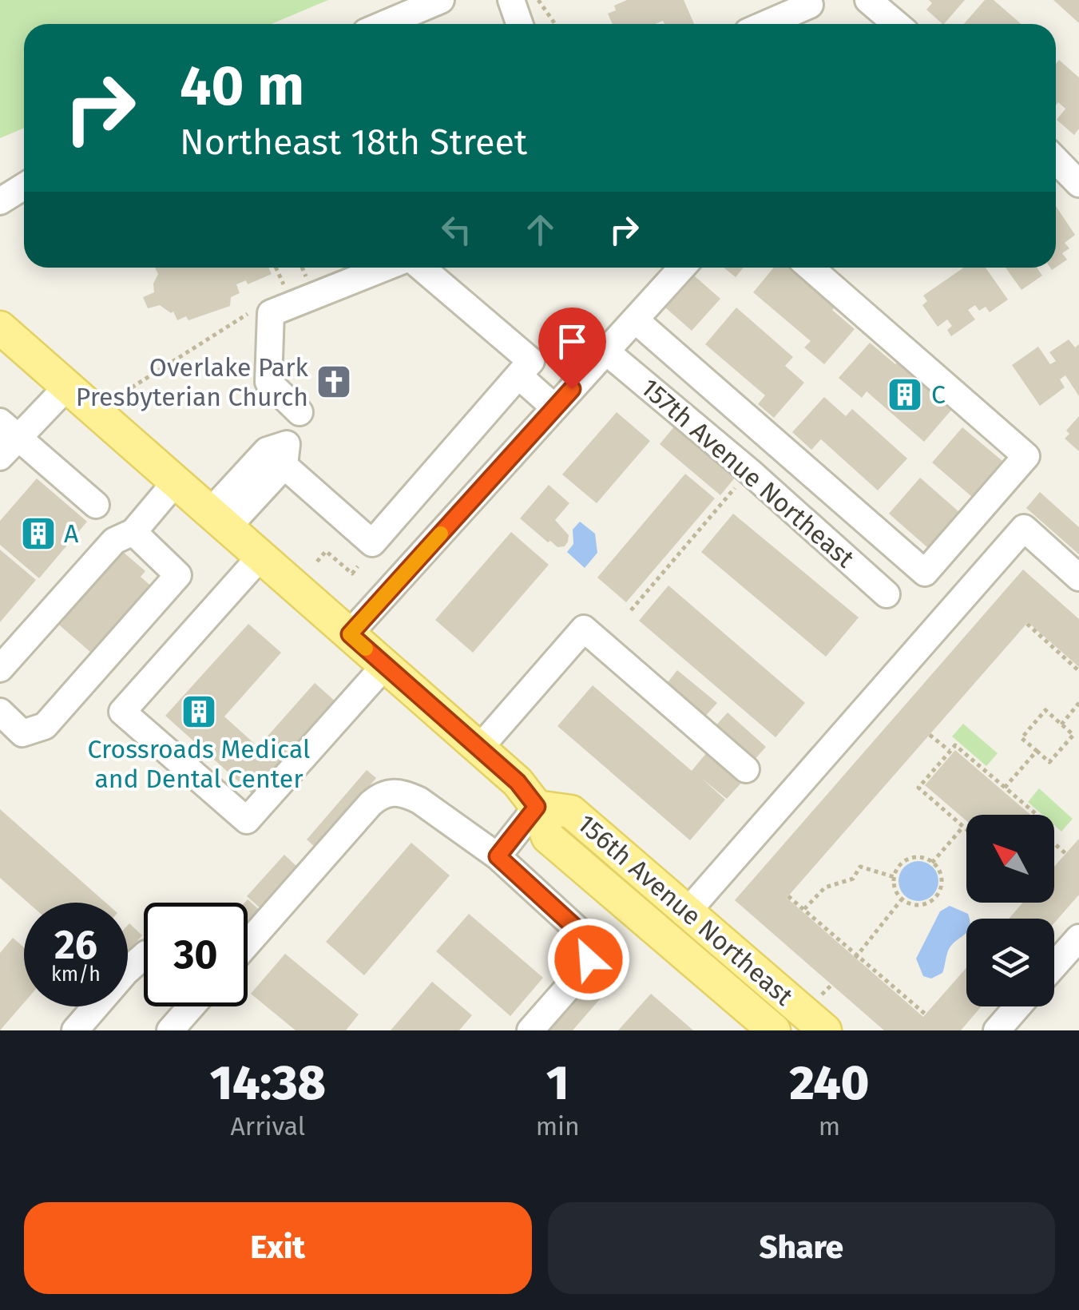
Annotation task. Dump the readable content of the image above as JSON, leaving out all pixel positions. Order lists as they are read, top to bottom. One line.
{"streets":{"main road":["156th Avenue Northeast"],"street":["157th Avenue Northeast"]},"places":{"church":["Overlake Park Presbyterian Church"],"building":["C","A","Crossroads Medical and Dental Center"]},"north":"top left","page":{"turn":["40 m","Northeast 18th Street"],"speed":"26 km/h","limit":"30","eta":["14:38","Arrival","1","min","240","m"],"buttons":["Exit","Share"]}}
